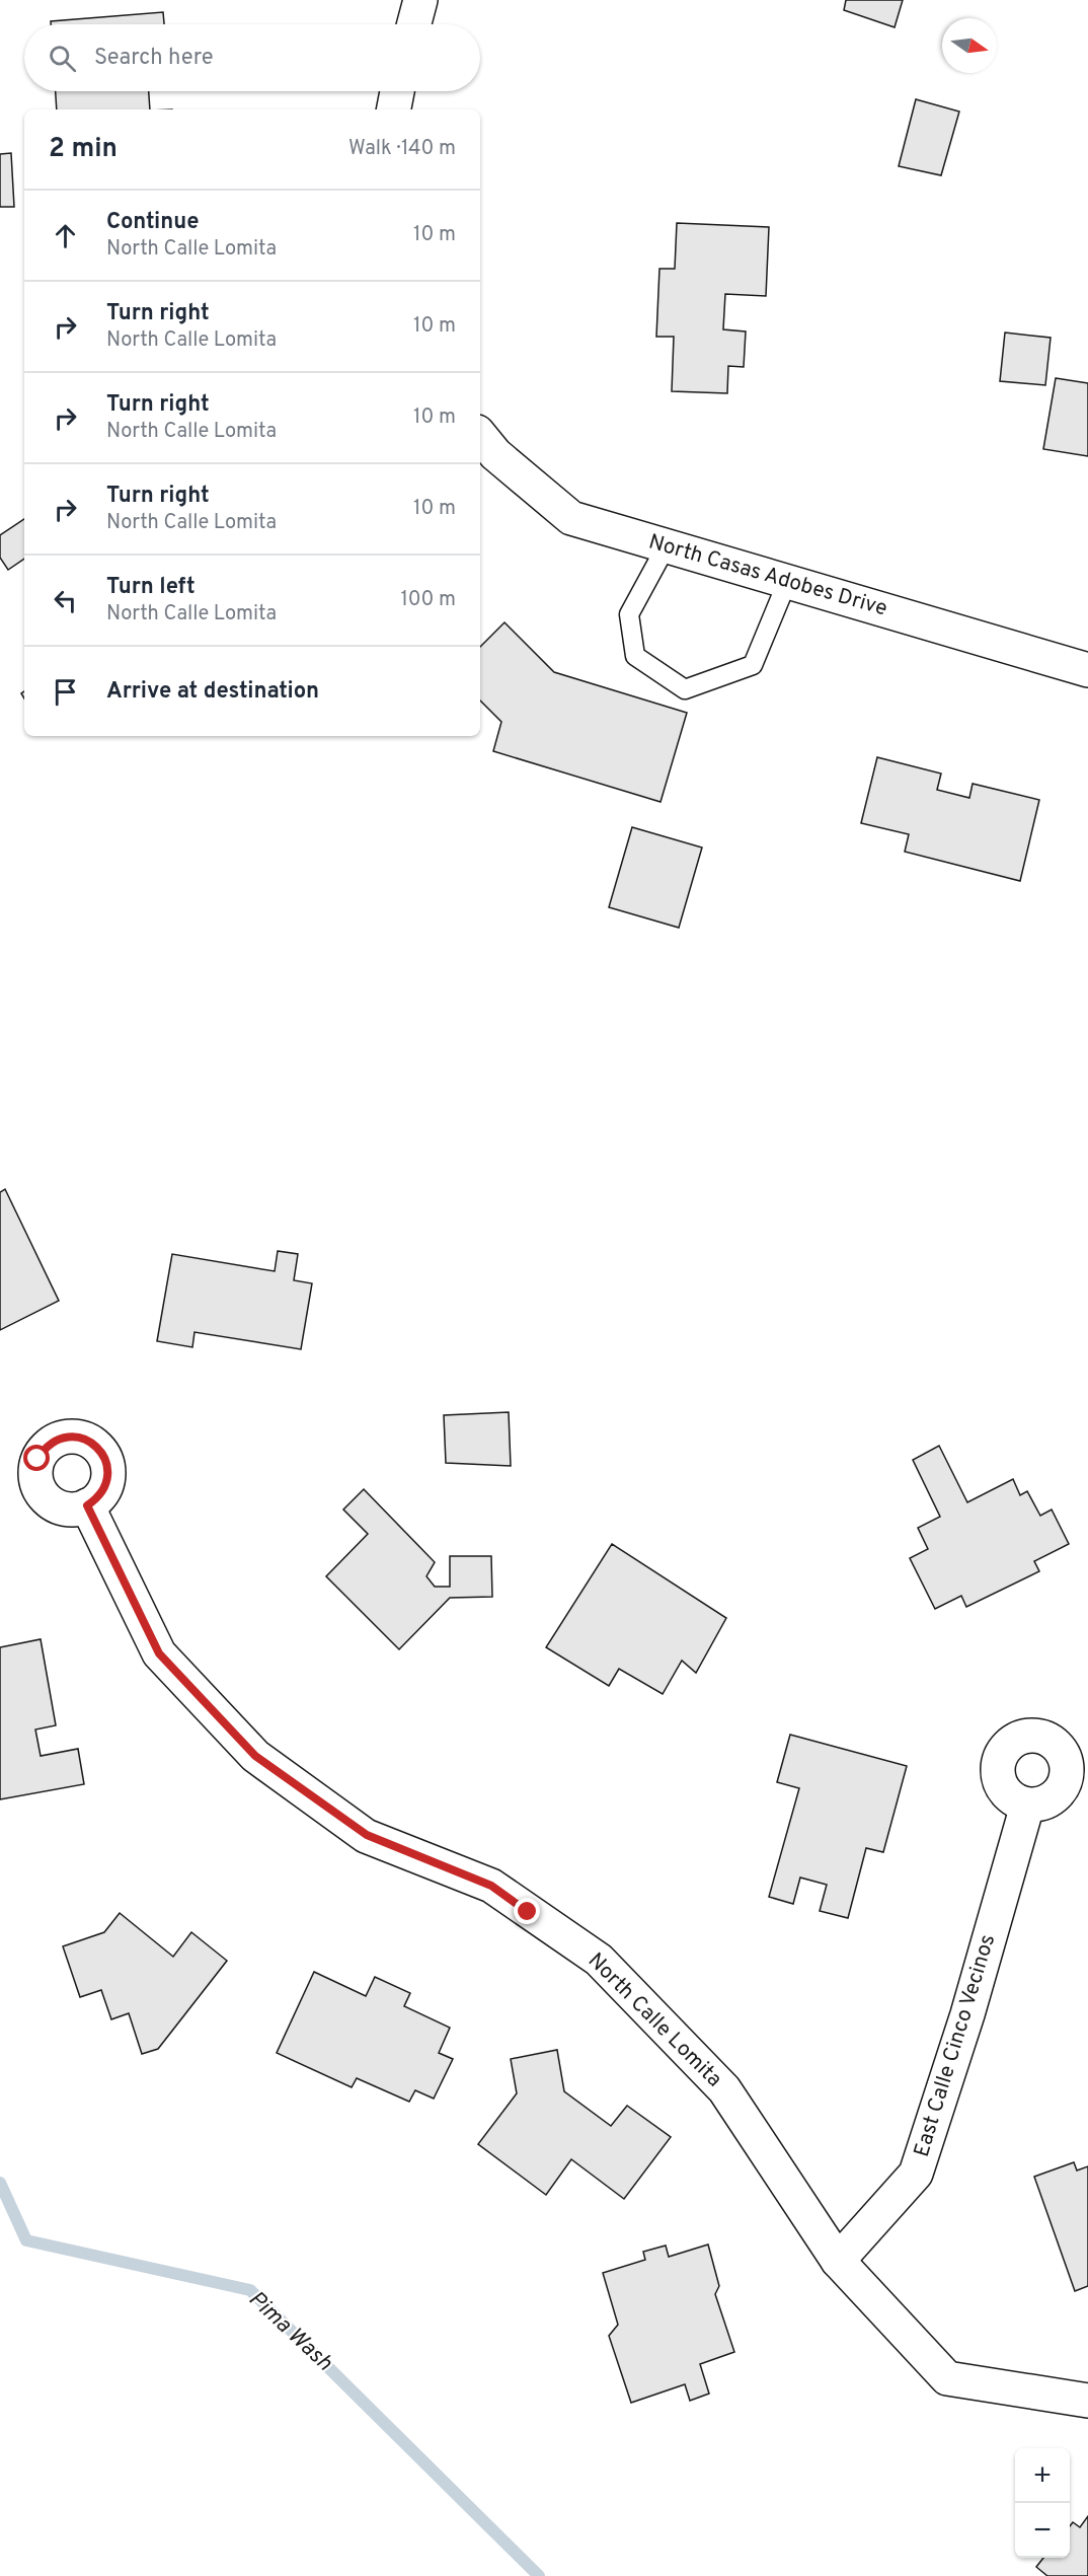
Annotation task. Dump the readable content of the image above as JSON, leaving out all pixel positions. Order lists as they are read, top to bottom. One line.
{"streets":{"street":["North Casas Adobes Drive","North Calle Lomita","East Calle Cinco Vecinos"]},"crossings":[["North Calle Lomita","East Calle Cinco Vecinos"]],"water":["Pima Wash"],"north":"right","page":{"search":"Search here","heading":["2 min","Walk · 140 m"],"list":[["Continue","North Calle Lomita","10 m"],["Turn right","North Calle Lomita","10 m"],["Turn right","North Calle Lomita","10 m"],["Turn right","North Calle Lomita","10 m"],["Turn left","North Calle Lomita","100 m"],"Arrive at destination"],"map_buttons":["+","−"]}}
